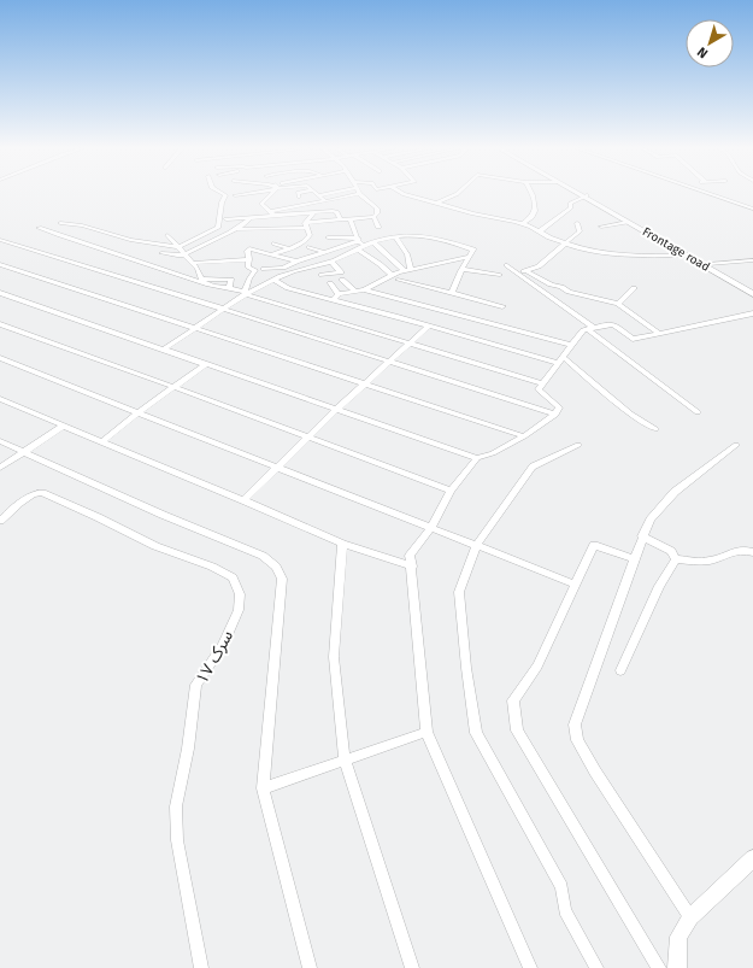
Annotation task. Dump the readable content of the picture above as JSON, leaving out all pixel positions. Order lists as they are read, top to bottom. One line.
{"streets":{"main road":["Frontage road"],"street":["سرک ۱۷"]},"north":"bottom left"}
